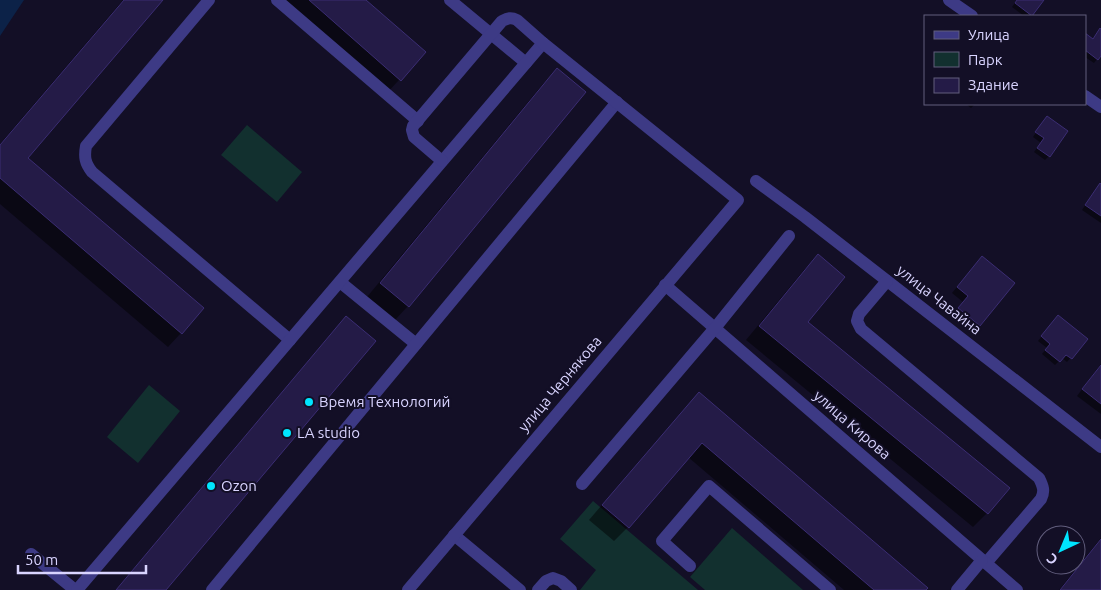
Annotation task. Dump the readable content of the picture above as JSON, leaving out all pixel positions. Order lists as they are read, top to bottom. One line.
{"streets":{"street":["улица Чавайна","улица Чернякова","улица Кирова"]},"crossings":[["улица Чернякова","улица Кирова"]],"places":["Время Технологий","LА studio","Ozon"],"legend":["Улица","Парк","Здание"],"scale_bar":"50 m","north":"bottom left"}
